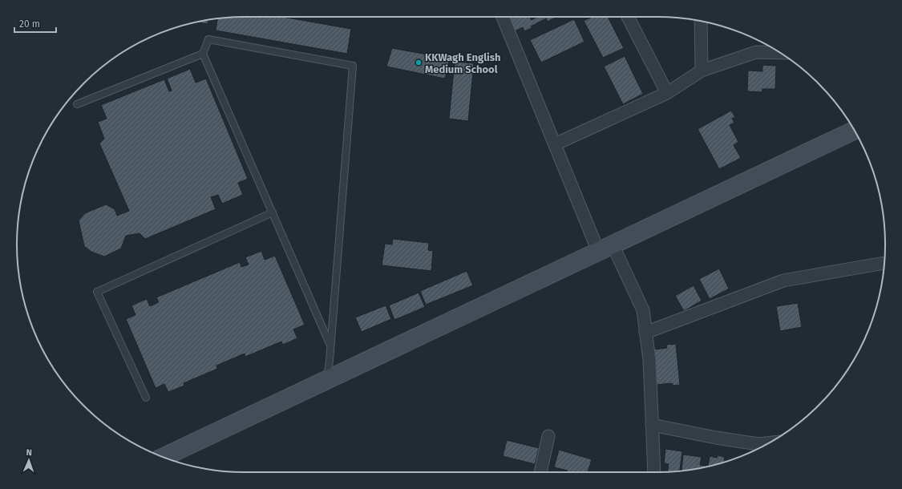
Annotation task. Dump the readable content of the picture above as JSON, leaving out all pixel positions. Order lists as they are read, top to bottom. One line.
{"places":["KKWagh English Medium School"],"scale_bar":"20 m","north":"top"}
